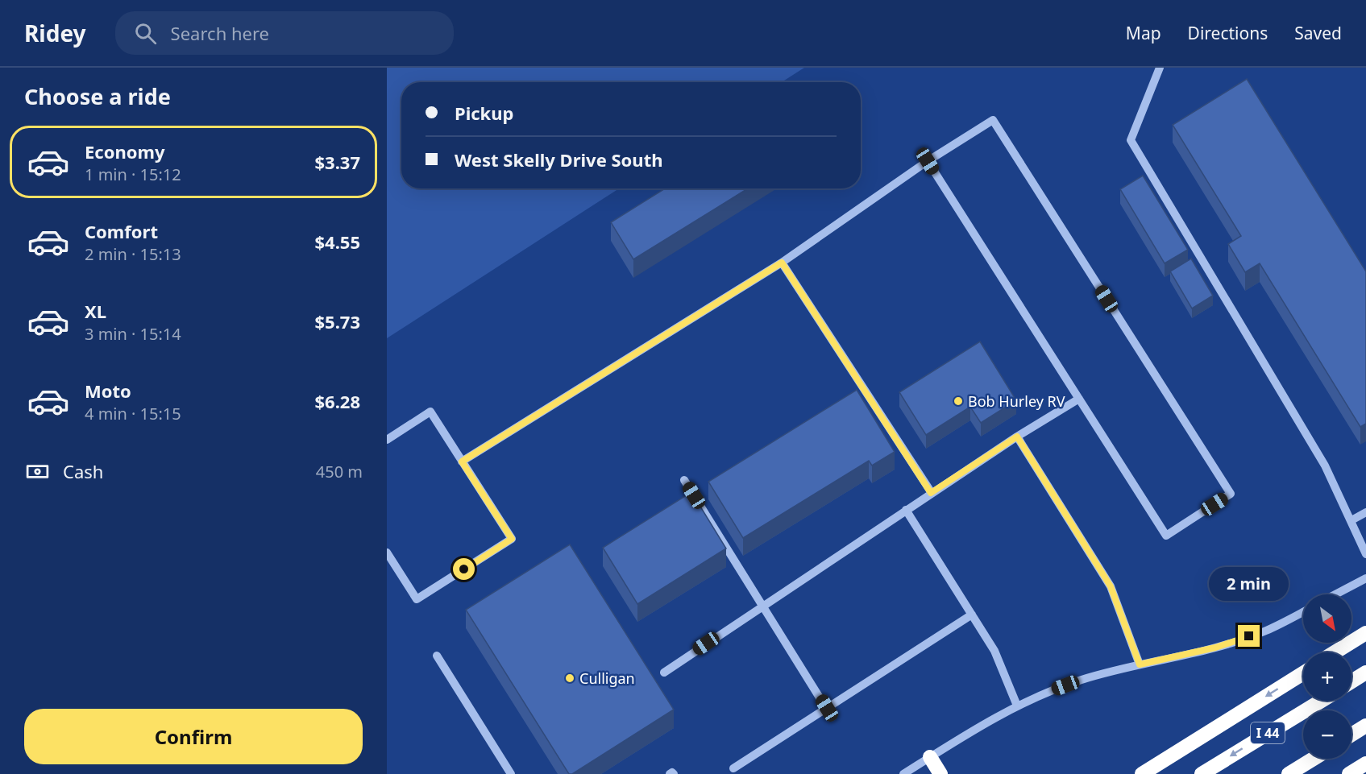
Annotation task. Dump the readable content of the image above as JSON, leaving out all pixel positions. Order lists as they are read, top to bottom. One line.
{"streets":{"highway":["I 44"]},"places":["Bob Hurley RV","Culligan"],"north":"bottom right","page":{"header":"Ridey","search":"Search here","nav":["Map","Directions","Saved"],"heading":"Choose a ride","banner":["Pickup","West Skelly Drive South"],"list":[{"name":"Economy","note":"1 min · 15:12","value":"$3.37"},{"name":"Comfort","note":"2 min · 15:13","value":"$4.55"},{"name":"XL","note":"3 min · 15:14","value":"$5.73"},{"name":"Moto","note":"4 min · 15:15","value":"$6.28"}],"pay":["Cash","450 m"],"bubble":"2 min","map_buttons":["+","−"],"buttons":"Confirm"}}
